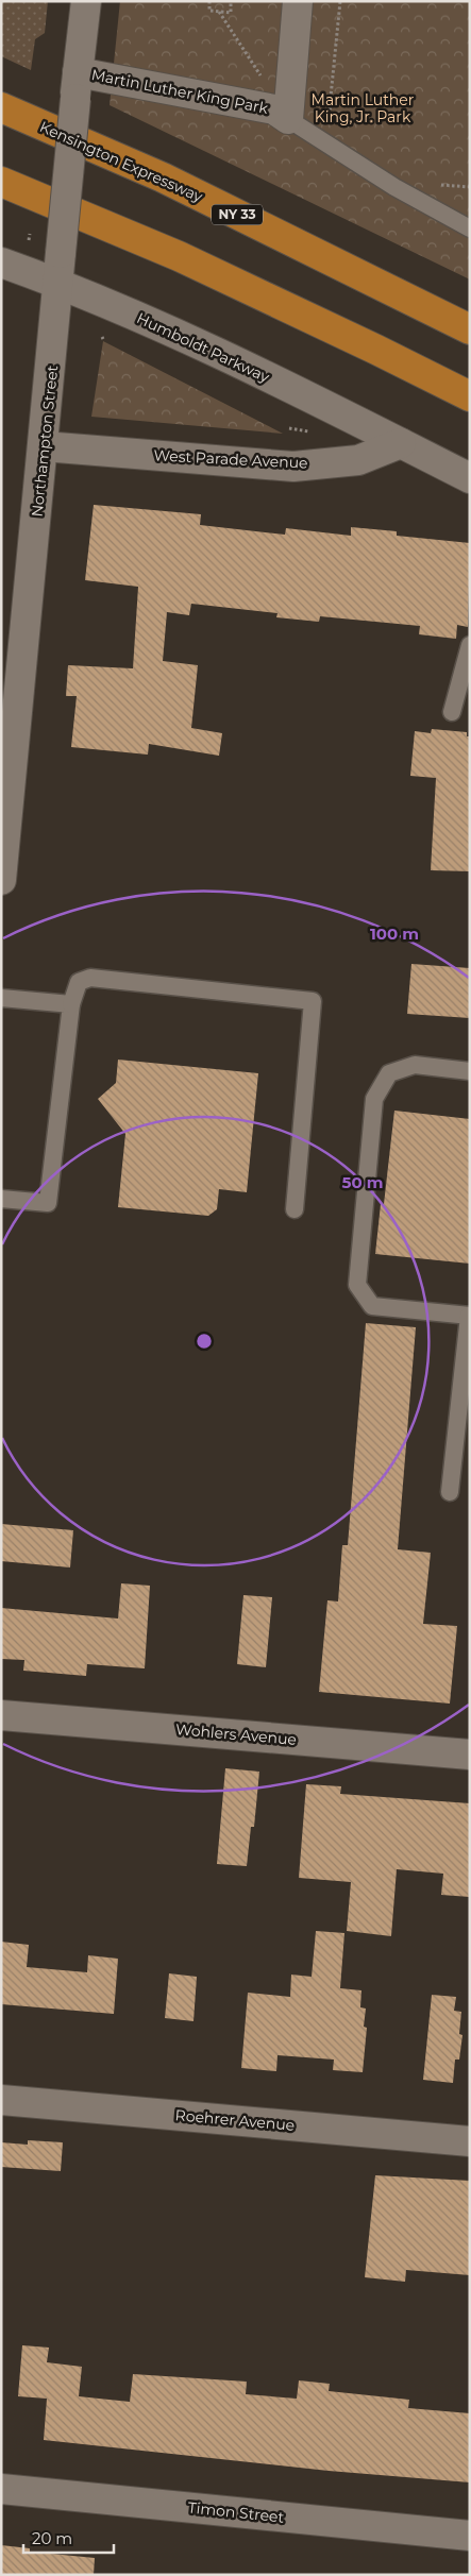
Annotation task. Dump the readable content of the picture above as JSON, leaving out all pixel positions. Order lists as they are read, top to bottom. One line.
{"streets":{"highway":["Kensington Expressway","NY 33"],"street":["Martin Luther King Park","Humboldt Parkway","Northampton Street","West Parade Avenue","Wohlers Avenue","Roehrer Avenue","Timon Street"]},"crossings":[["Martin Luther King Park","Northampton Street"],["Humboldt Parkway","Northampton Street"],["Humboldt Parkway","West Parade Avenue"],["Northampton Street","West Parade Avenue"]],"parks":["Martin Luther King, Jr. Park"],"scale_bar":"20 m","rings":["100 m","50 m"]}
